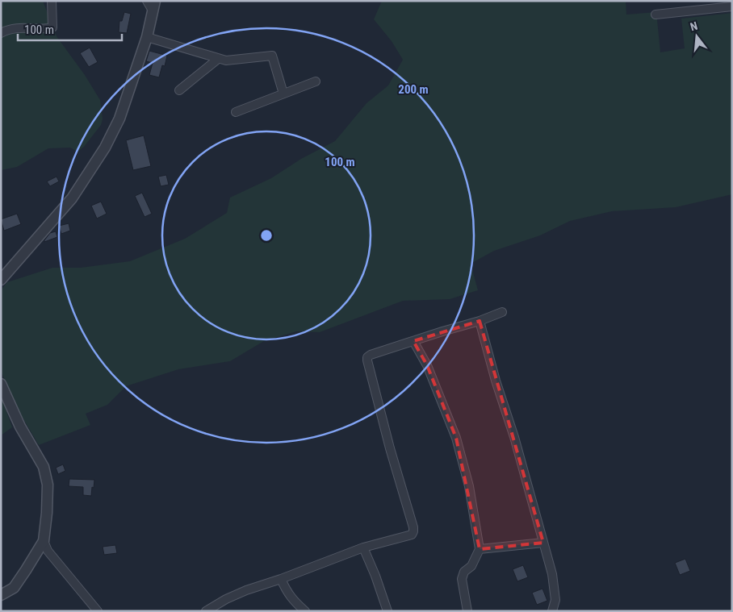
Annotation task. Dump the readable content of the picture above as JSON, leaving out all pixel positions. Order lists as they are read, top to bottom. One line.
{"scale_bar":"100 m","north":"top","rings":["200 m","100 m"]}
